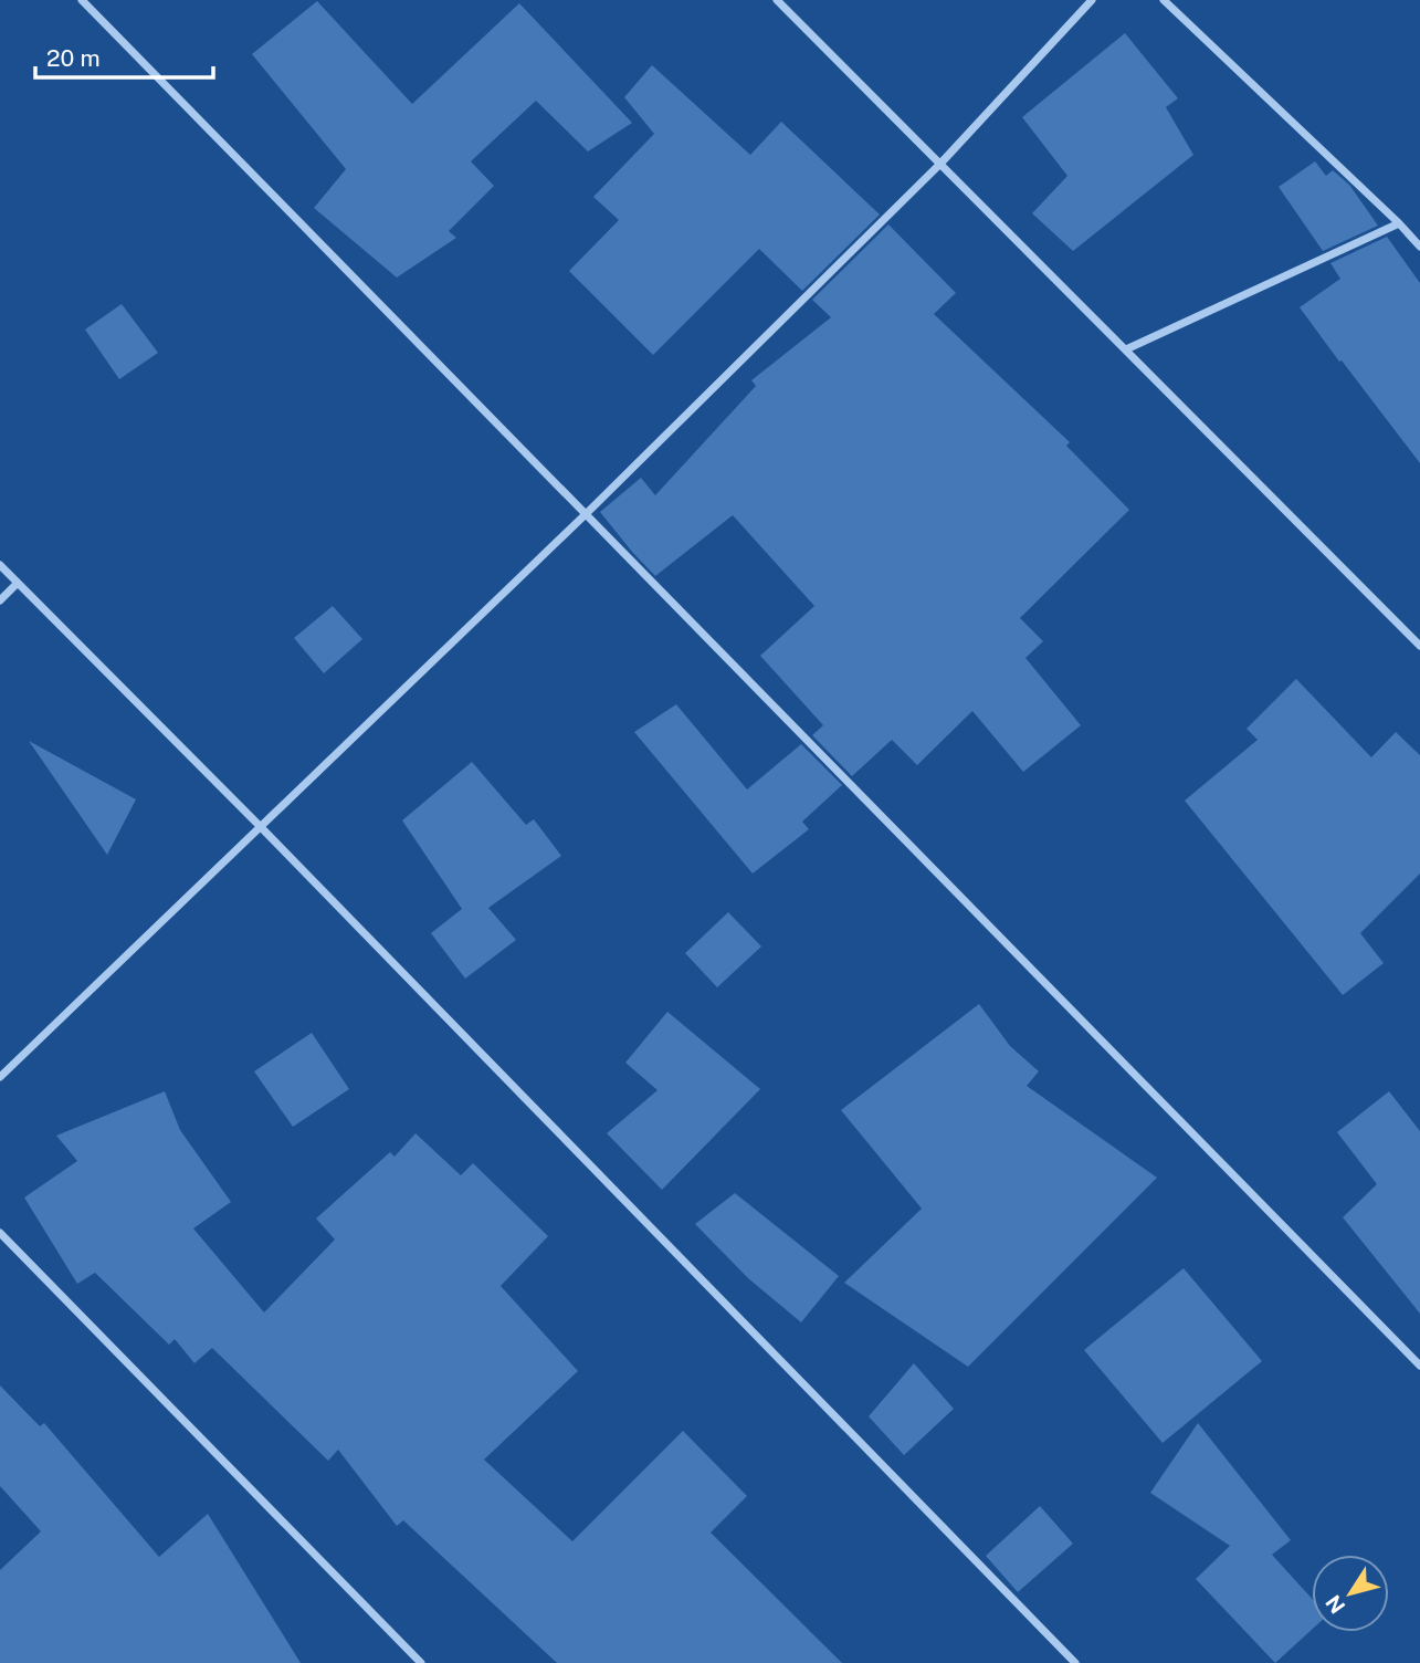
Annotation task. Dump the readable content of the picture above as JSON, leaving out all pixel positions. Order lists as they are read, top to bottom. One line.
{"scale_bar":"20 m","north":"bottom left"}
